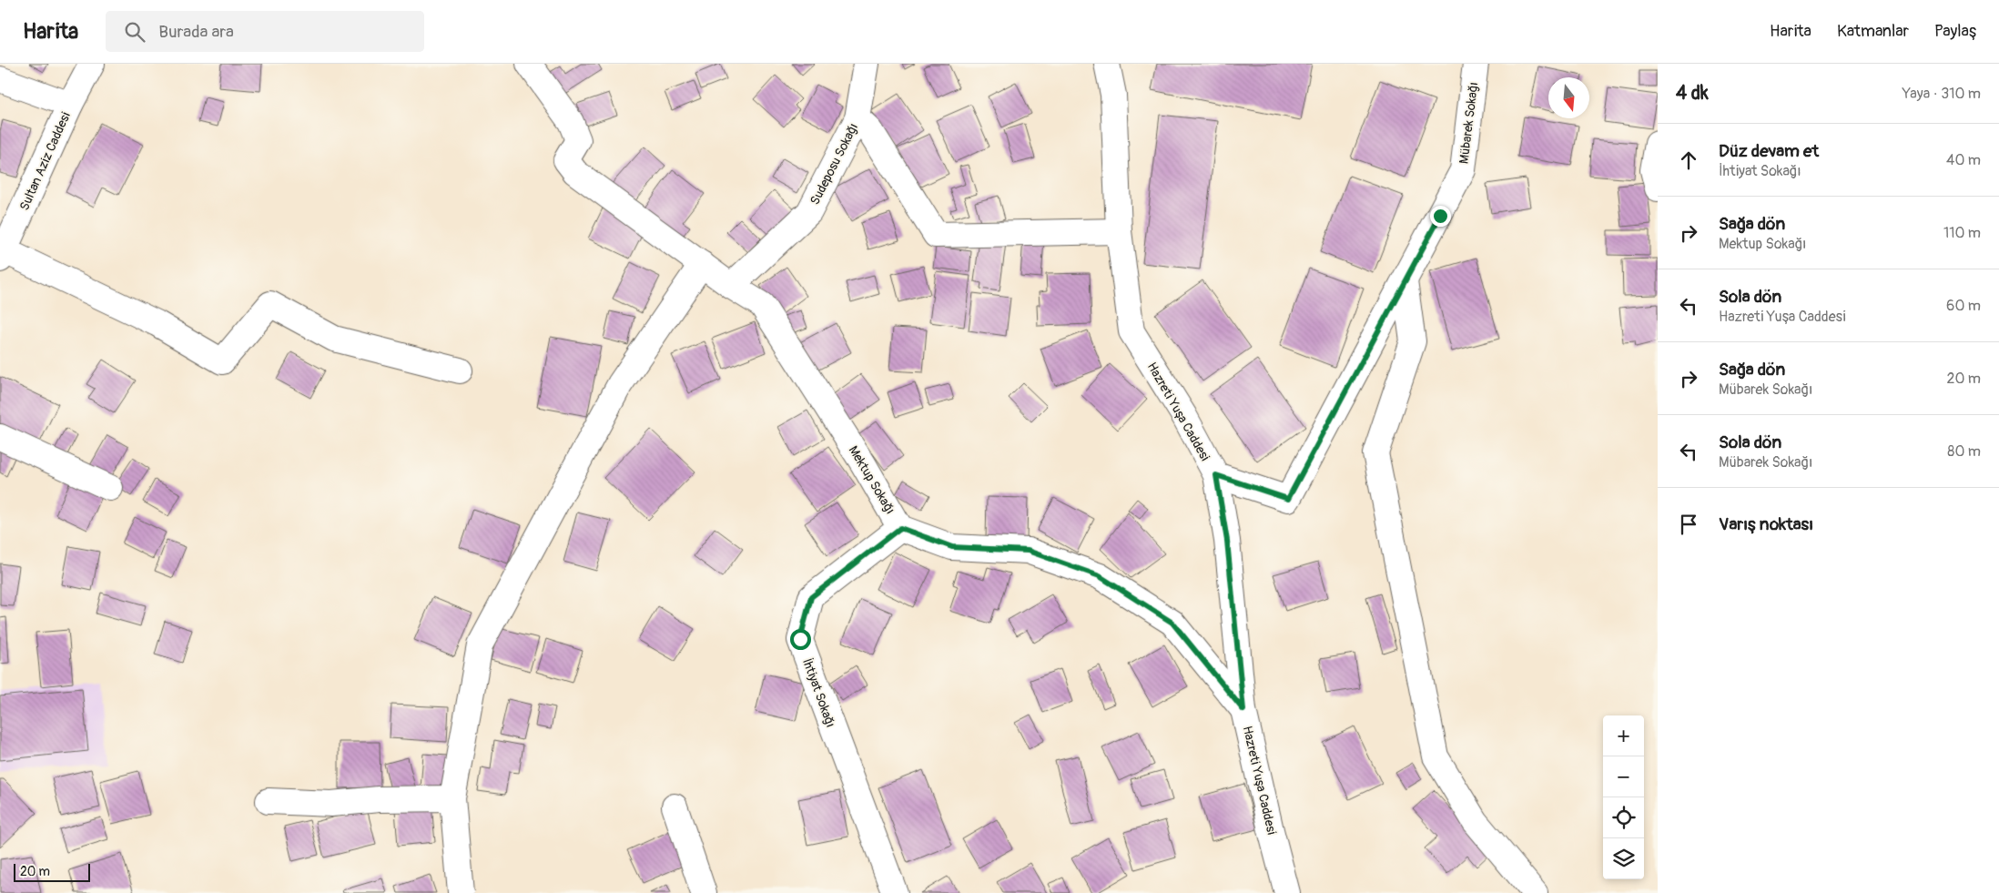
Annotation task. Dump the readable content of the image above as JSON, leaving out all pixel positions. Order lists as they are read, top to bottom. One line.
{"streets":{"street":["Mübarek Sokağı","Sultan Aziz Caddesi","Sudeposu Sokağı","Hazreti Yuşa Caddesi","Mektup Sokağı","İhtiyat Sokağı"]},"crossings":[["Mübarek Sokağı","Hazreti Yuşa Caddesi"],["Sudeposu Sokağı","Mektup Sokağı"],["Hazreti Yuşa Caddesi","Mektup Sokağı"],["Mektup Sokağı","İhtiyat Sokağı"]],"scale_bar":"20 m","north":"bottom","page":{"header":"Harita","search":"Burada ara","nav":["Harita","Katmanlar","Paylaş"],"heading":["4 dk","Yaya · 310 m"],"list":[["Düz devam et","İhtiyat Sokağı","40 m"],["Sağa dön","Mektup Sokağı","110 m"],["Sola dön","Hazreti Yuşa Caddesi","60 m"],["Sağa dön","Mübarek Sokağı","20 m"],["Sola dön","Mübarek Sokağı","80 m"],"Varış noktası"],"map_buttons":["+","−"],"scale":"20 m"}}
